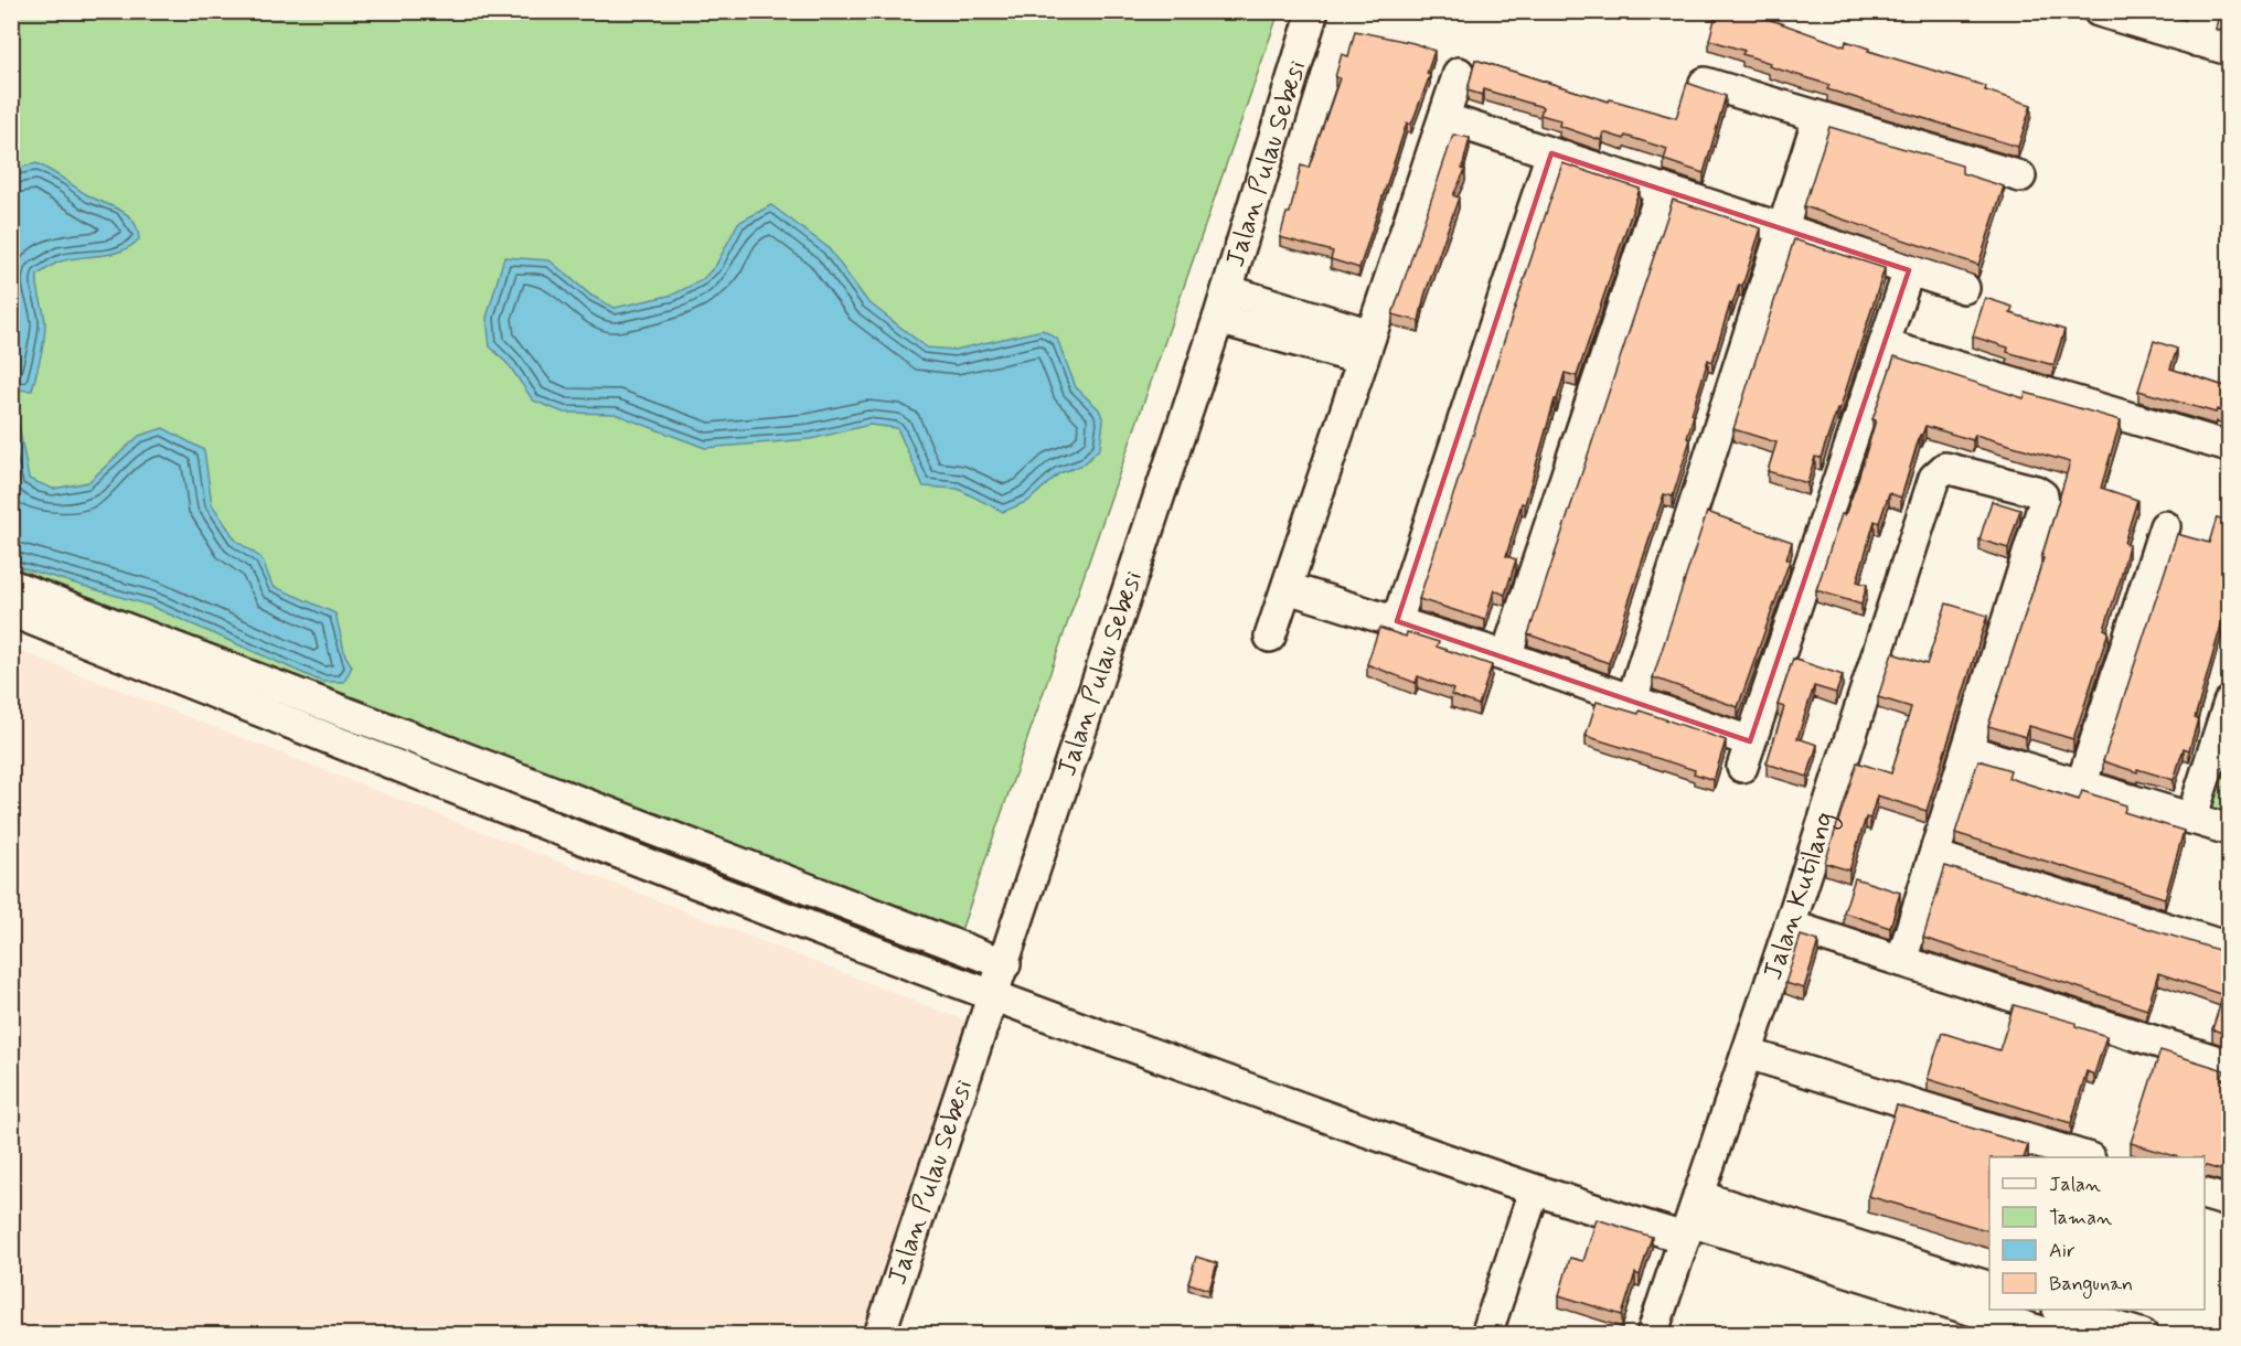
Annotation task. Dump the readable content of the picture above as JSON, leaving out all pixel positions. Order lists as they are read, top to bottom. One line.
{"streets":{"street":["Jalan Pulau Sebesi","Jalan Kutilang"]},"legend":["Jalan","Taman","Air","Bangunan"]}
